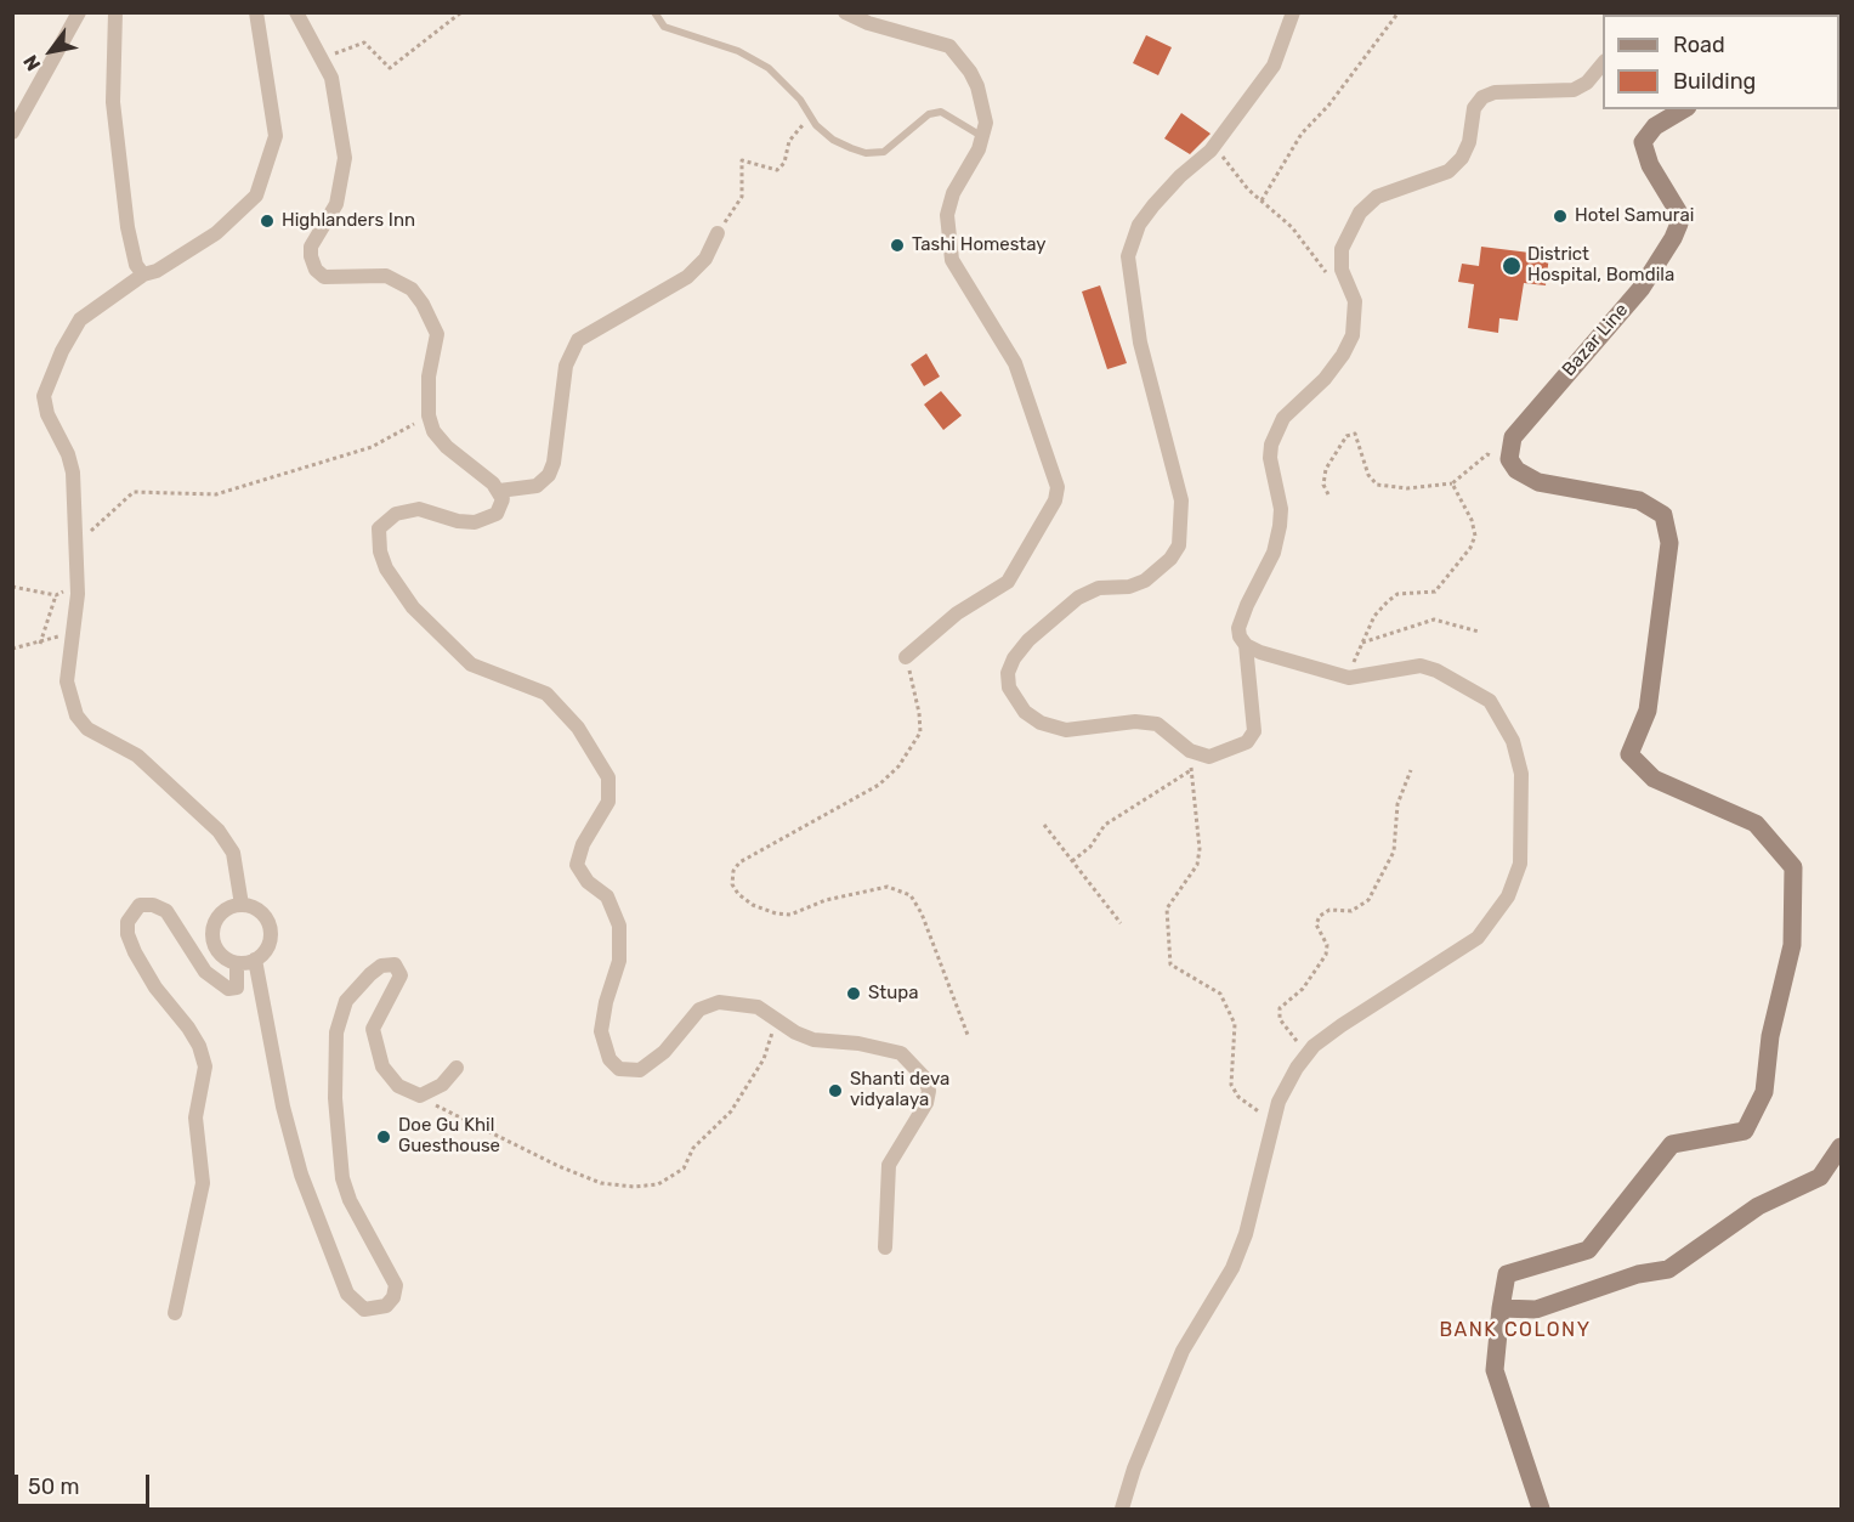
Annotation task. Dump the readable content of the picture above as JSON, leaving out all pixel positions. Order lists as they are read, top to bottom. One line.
{"streets":{"street":["Bazar Line"]},"districts":["BANK COLONY"],"places":["Hotel Samurai","Highlanders Inn","Tashi Homestay","District Hospital, Bomdila","Stupa","Shanti deva vidyalaya","Doe Gu Khil Guesthouse"],"legend":["Road","Building"],"scale_bar":"50 m","north":"bottom left"}
